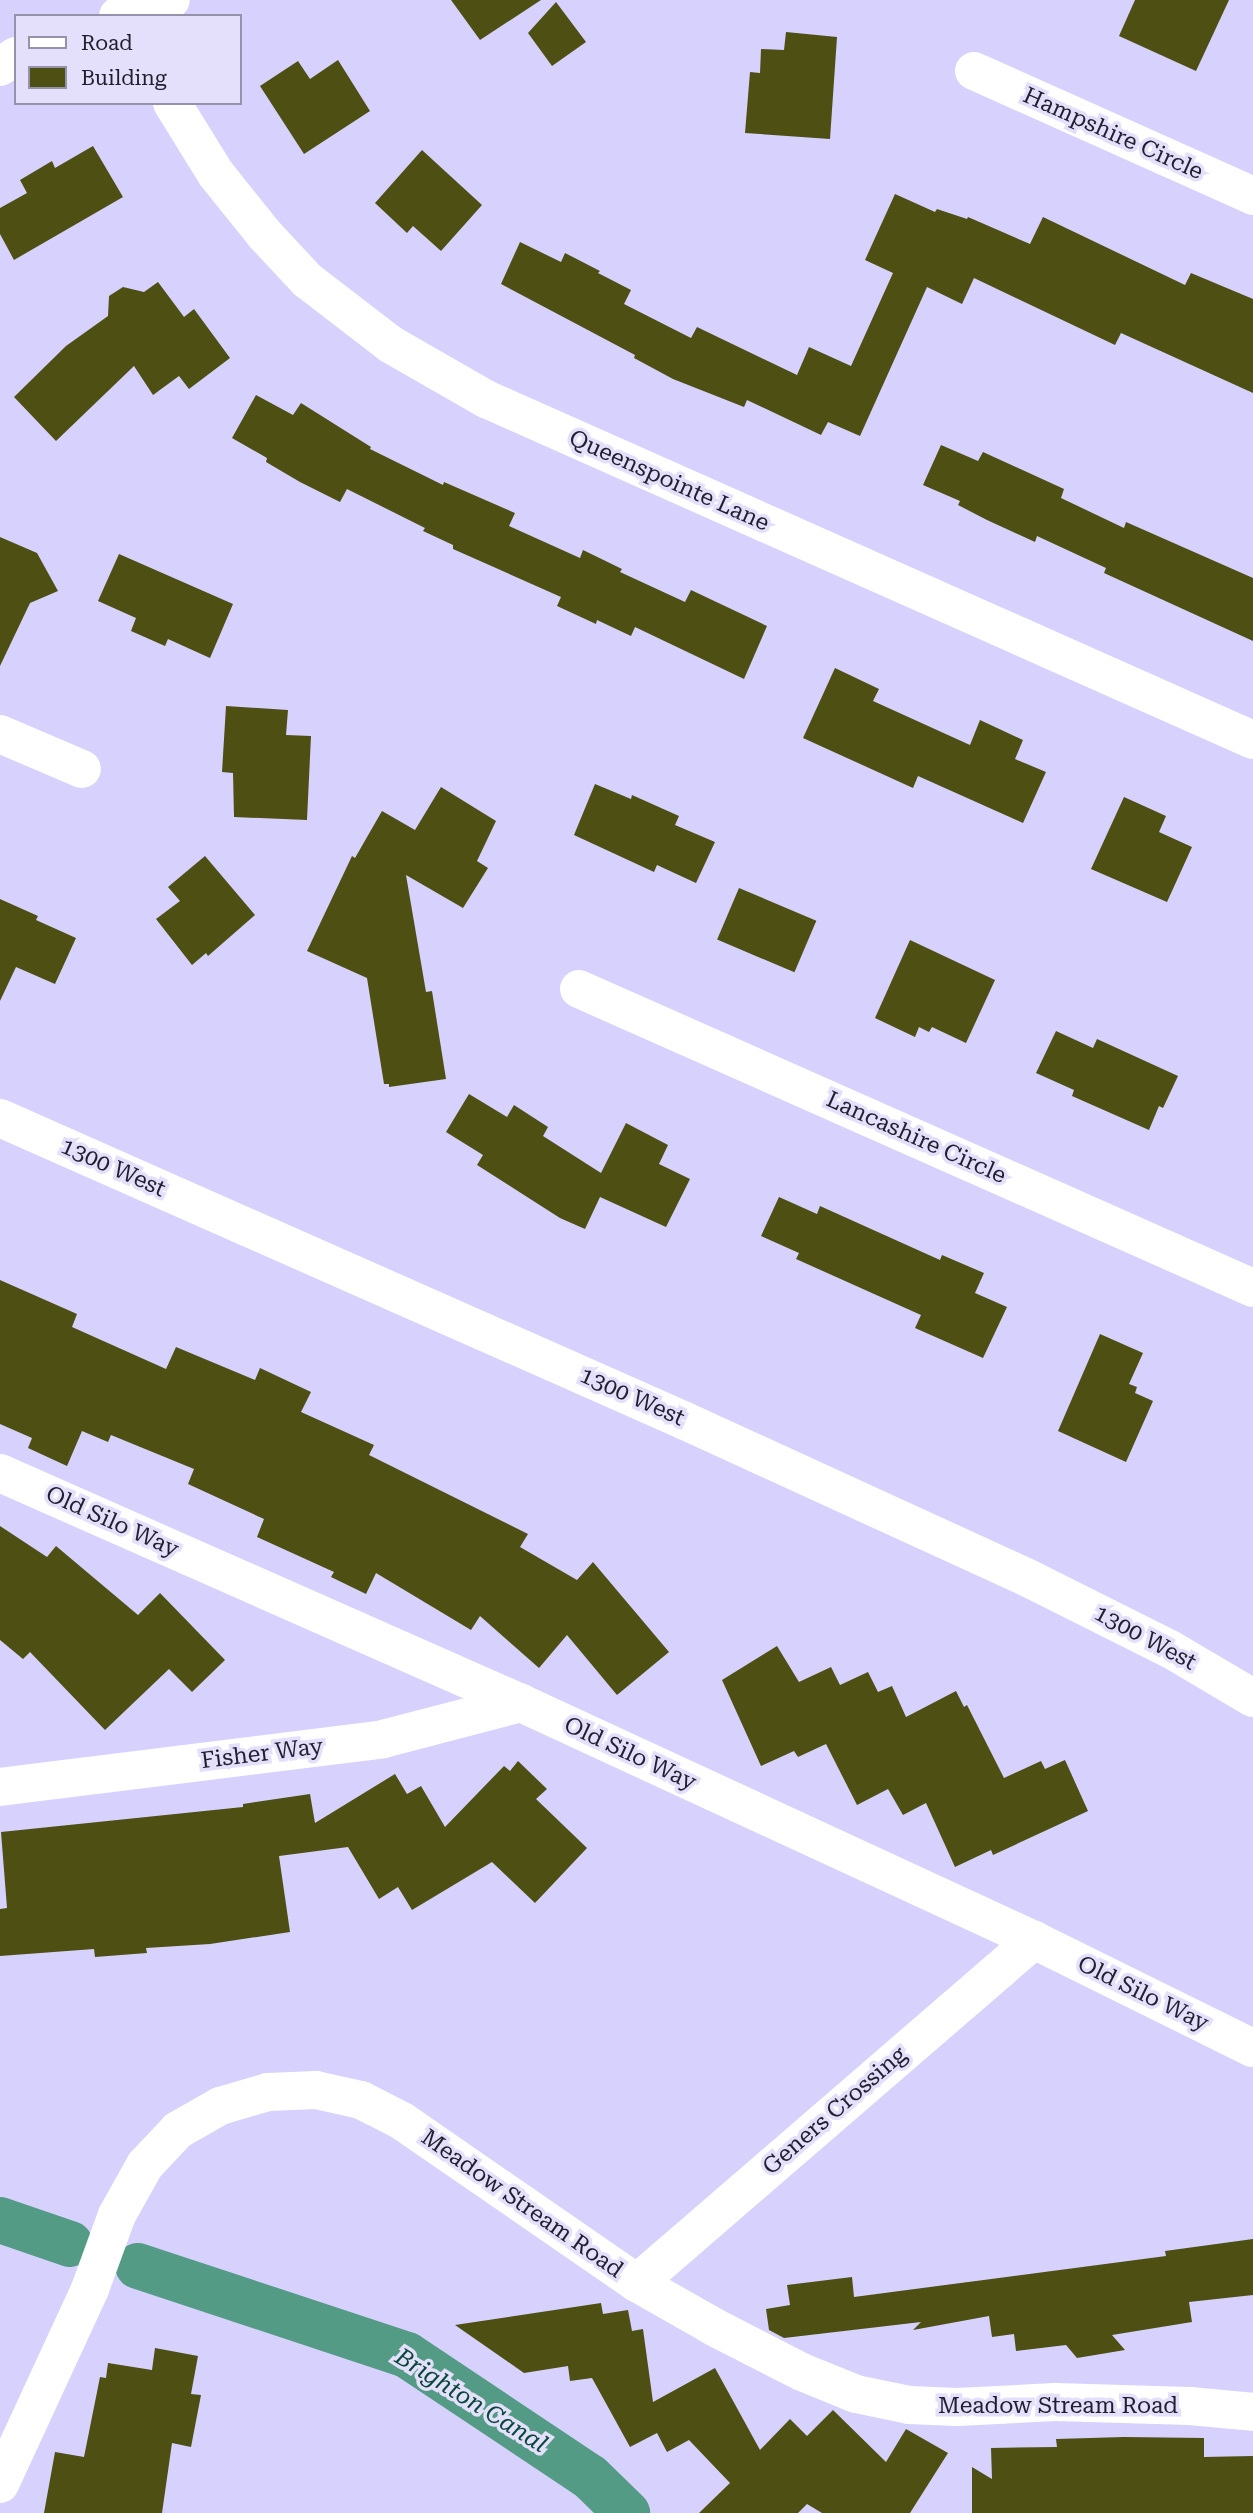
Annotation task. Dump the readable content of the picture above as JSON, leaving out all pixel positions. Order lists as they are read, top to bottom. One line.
{"streets":{"street":["Hampshire Circle","Queenspointe Lane","Lancashire Circle","1300 West","Old Silo Way","Fisher Way","Geners Crossing","Meadow Stream Road"]},"crossings":[["Old Silo Way","Fisher Way"],["Old Silo Way","Geners Crossing"],["Geners Crossing","Meadow Stream Road"]],"water":["Brighton Canal"],"legend":["Road","Building"]}
